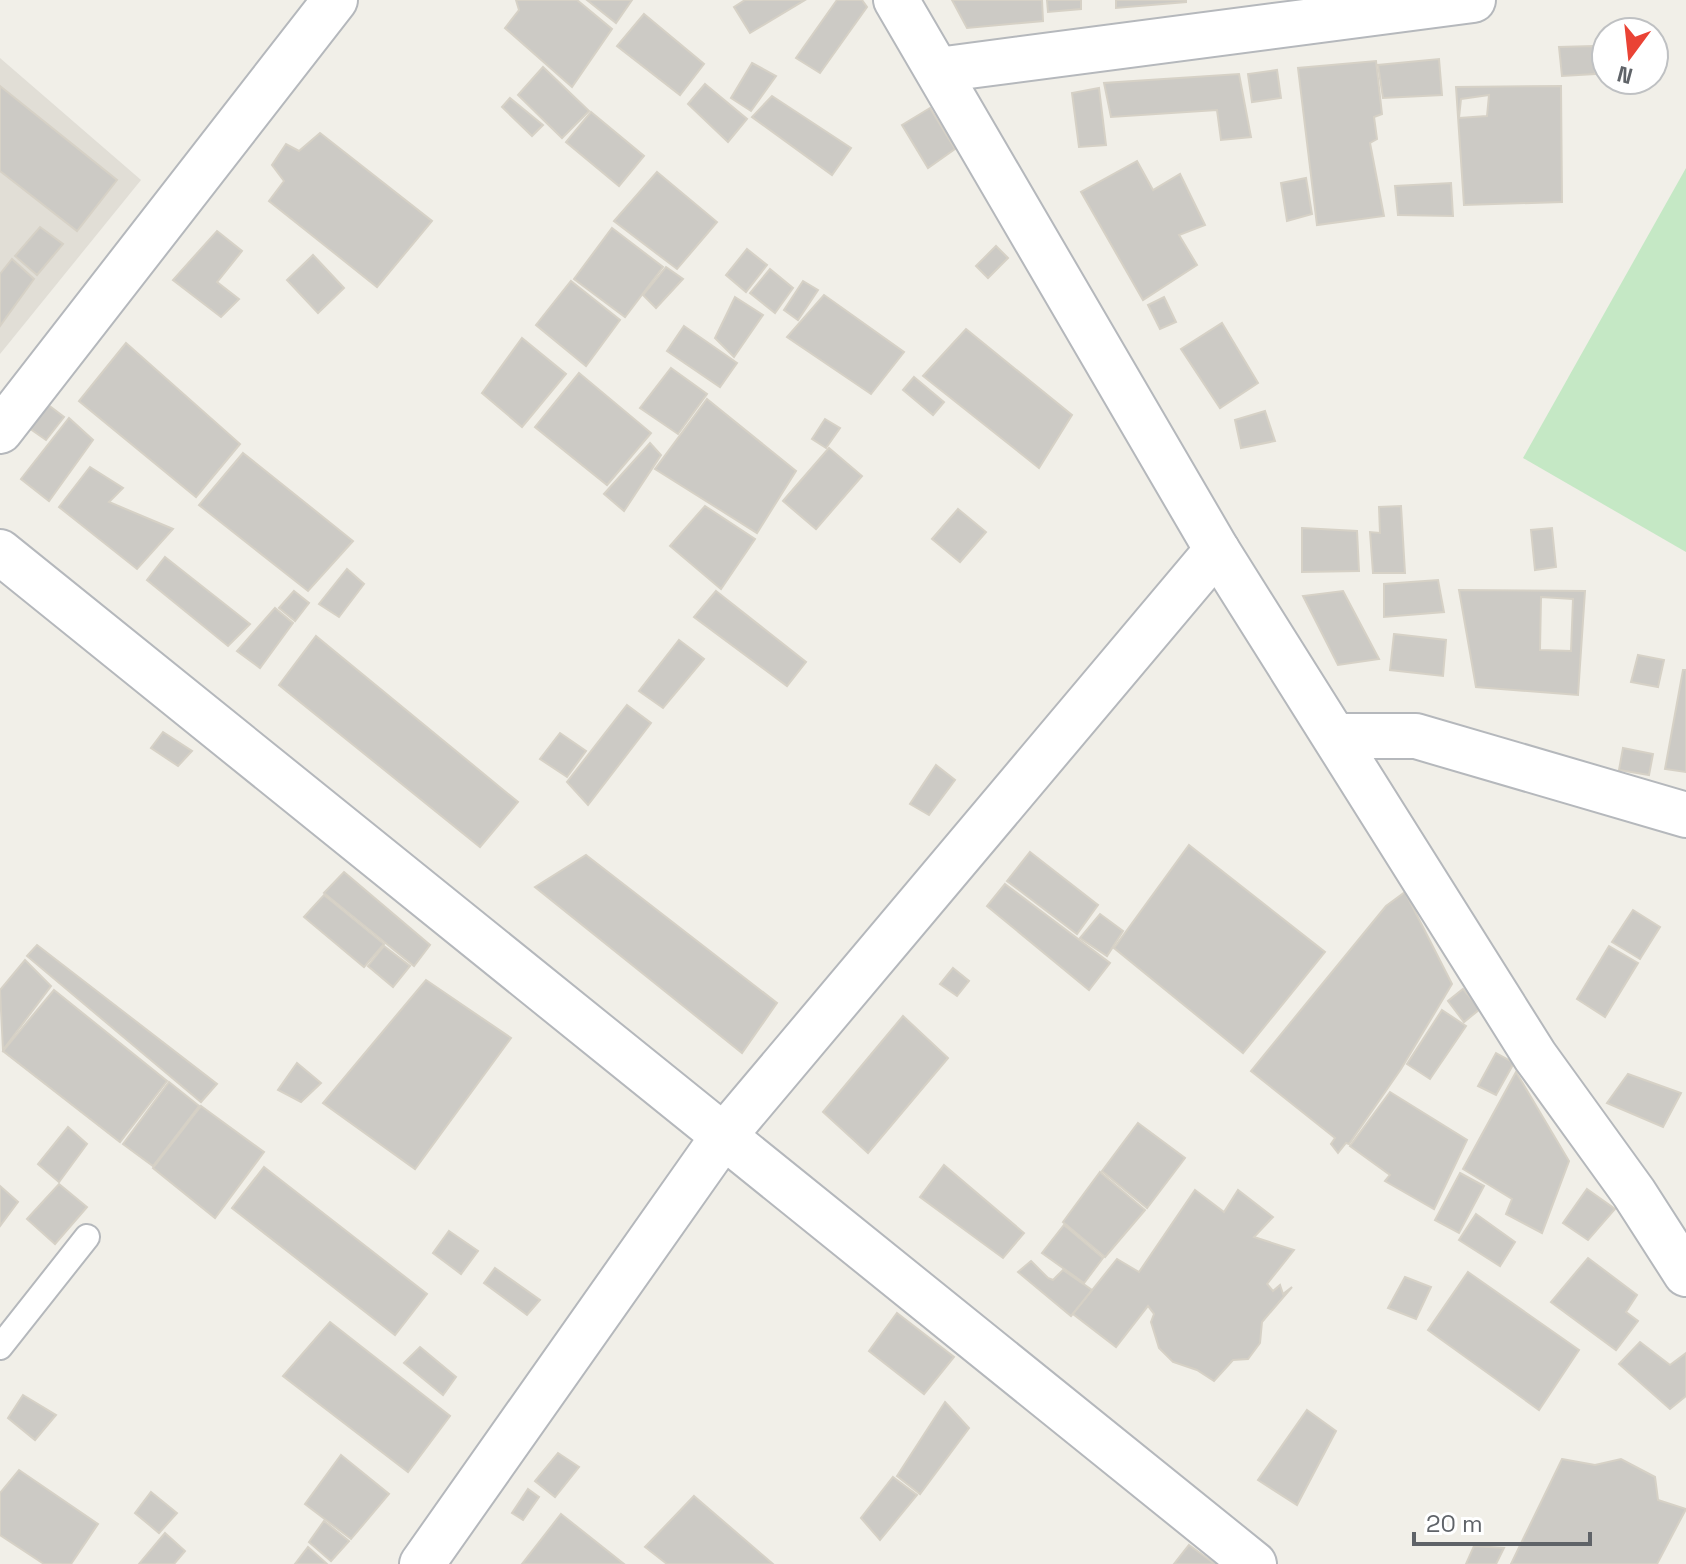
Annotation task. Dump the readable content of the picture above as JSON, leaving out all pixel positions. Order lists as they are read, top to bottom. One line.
{"scale_bar":"20 m","north":"bottom"}
